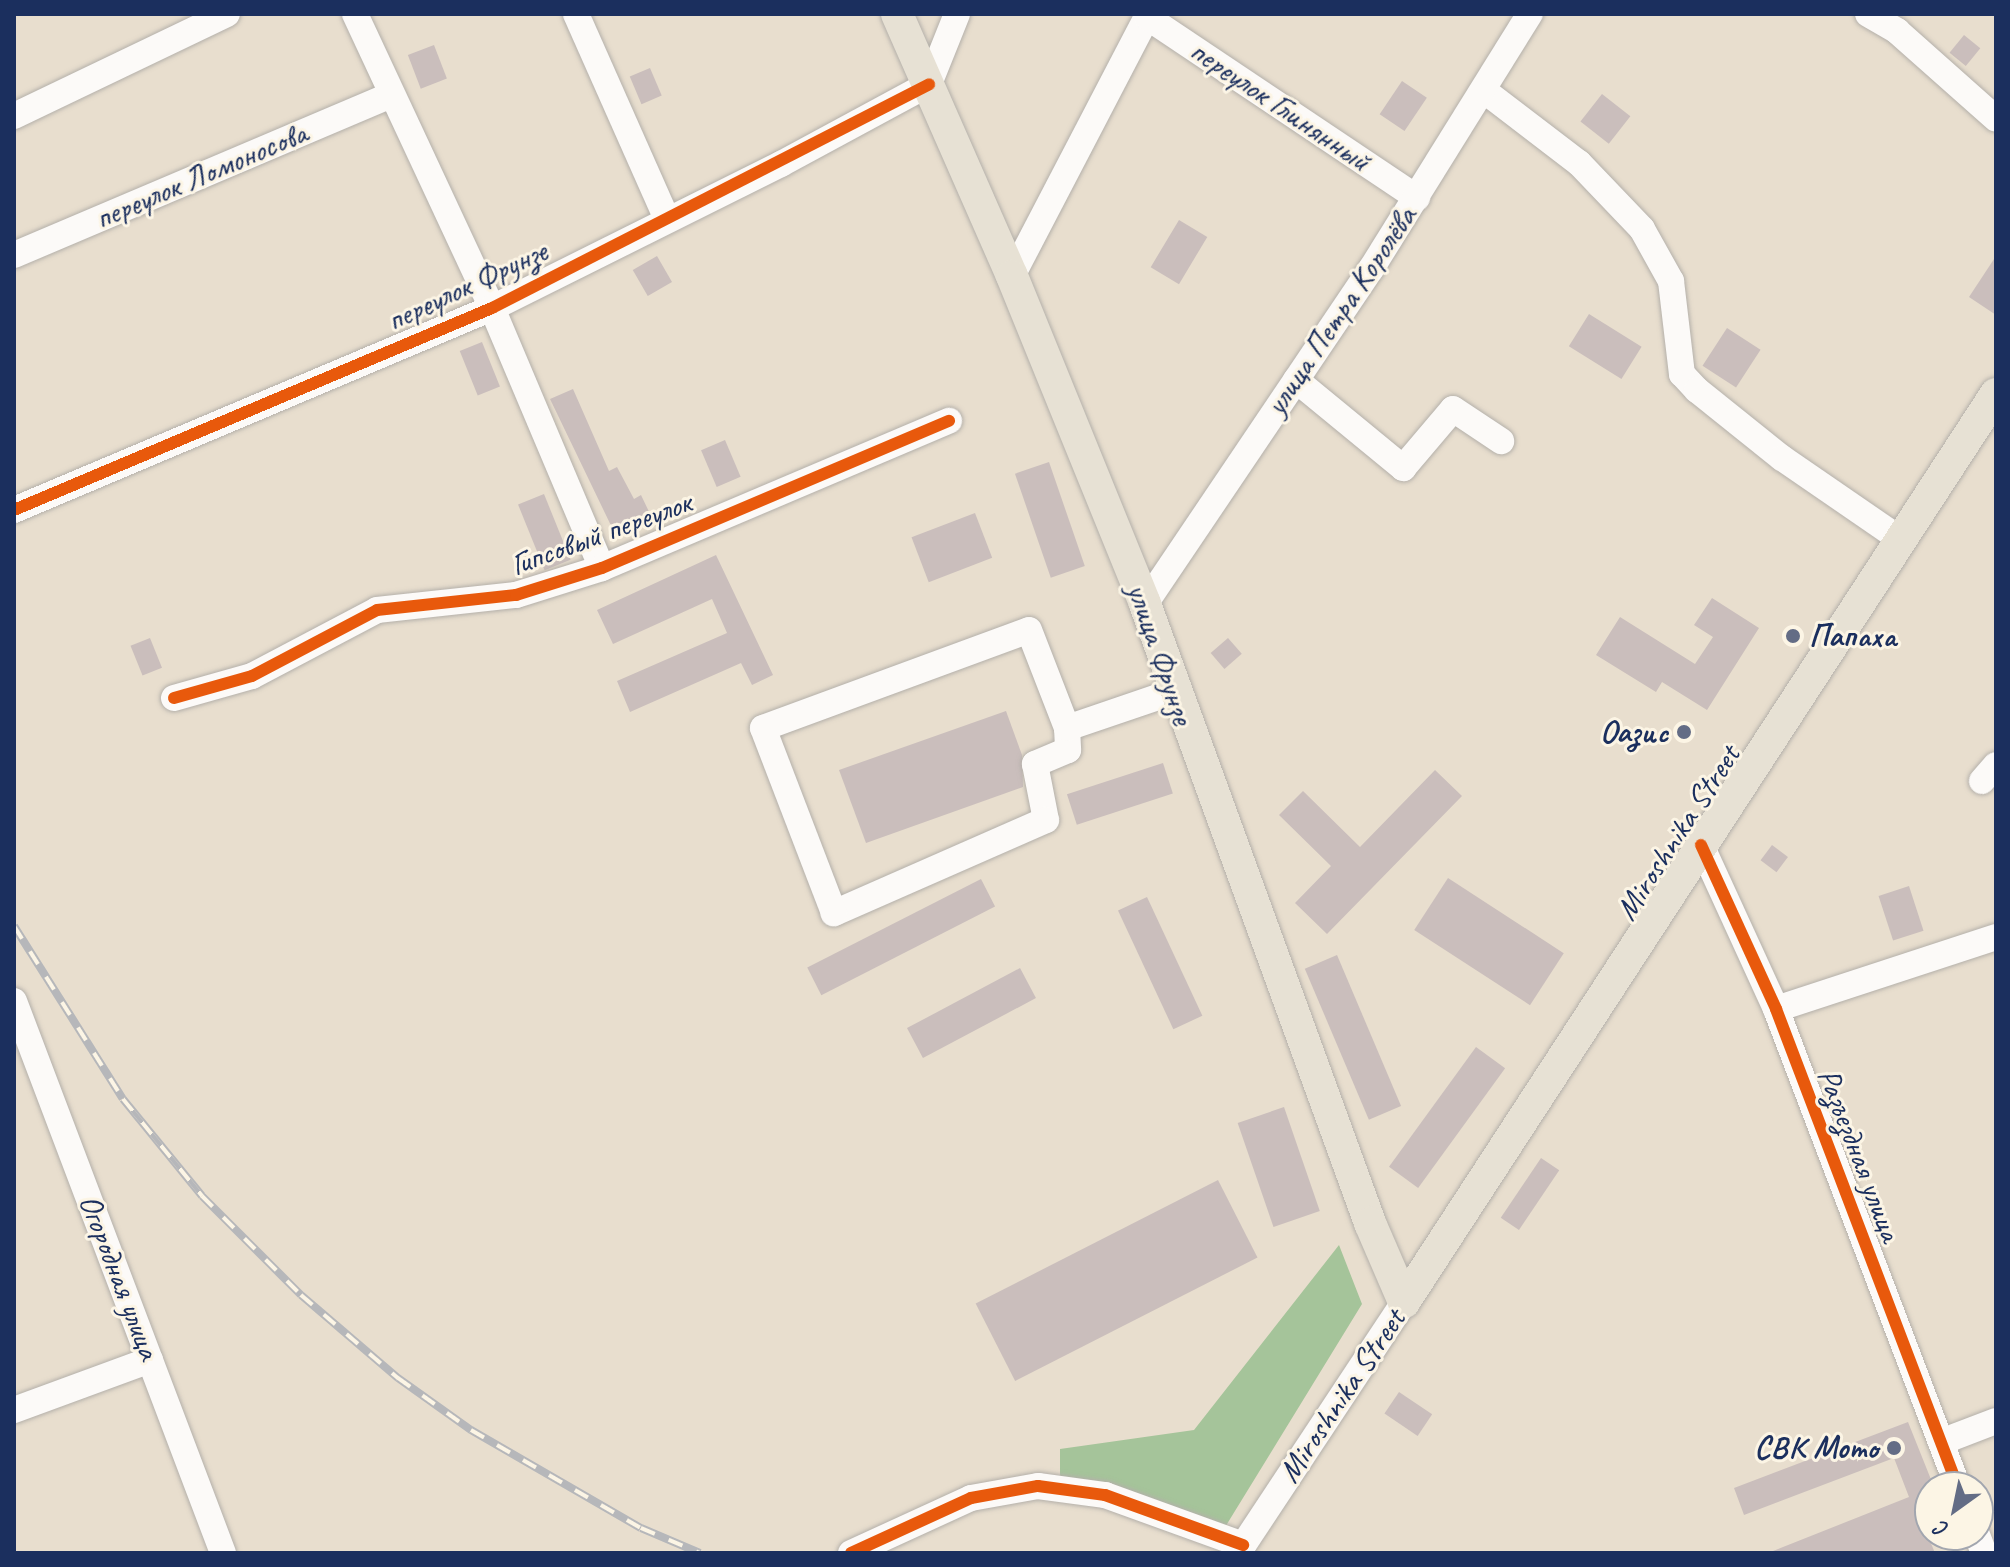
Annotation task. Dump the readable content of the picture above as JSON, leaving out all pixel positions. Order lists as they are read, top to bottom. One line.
{"streets":{"main road":["улица Фрунзе","Miroshnika Street"],"street":["переулок Глинянный","переулок Ломоносова","переулок Фрунзе","улица Петра Королёва","Гипсовый переулок","Разъездная улица","Огородная улица"]},"crossings":[["переулок Глинянный","улица Петра Королёва"],["переулок Глинянный","улица Фрунзе"],["переулок Фрунзе","улица Фрунзе"],["улица Петра Королёва","улица Фрунзе"],["улица Фрунзе","Miroshnika Street"],["Miroshnika Street","Разъездная улица"]],"places":["Папаха","Оазис","СВК Мото"],"north":"bottom left"}
